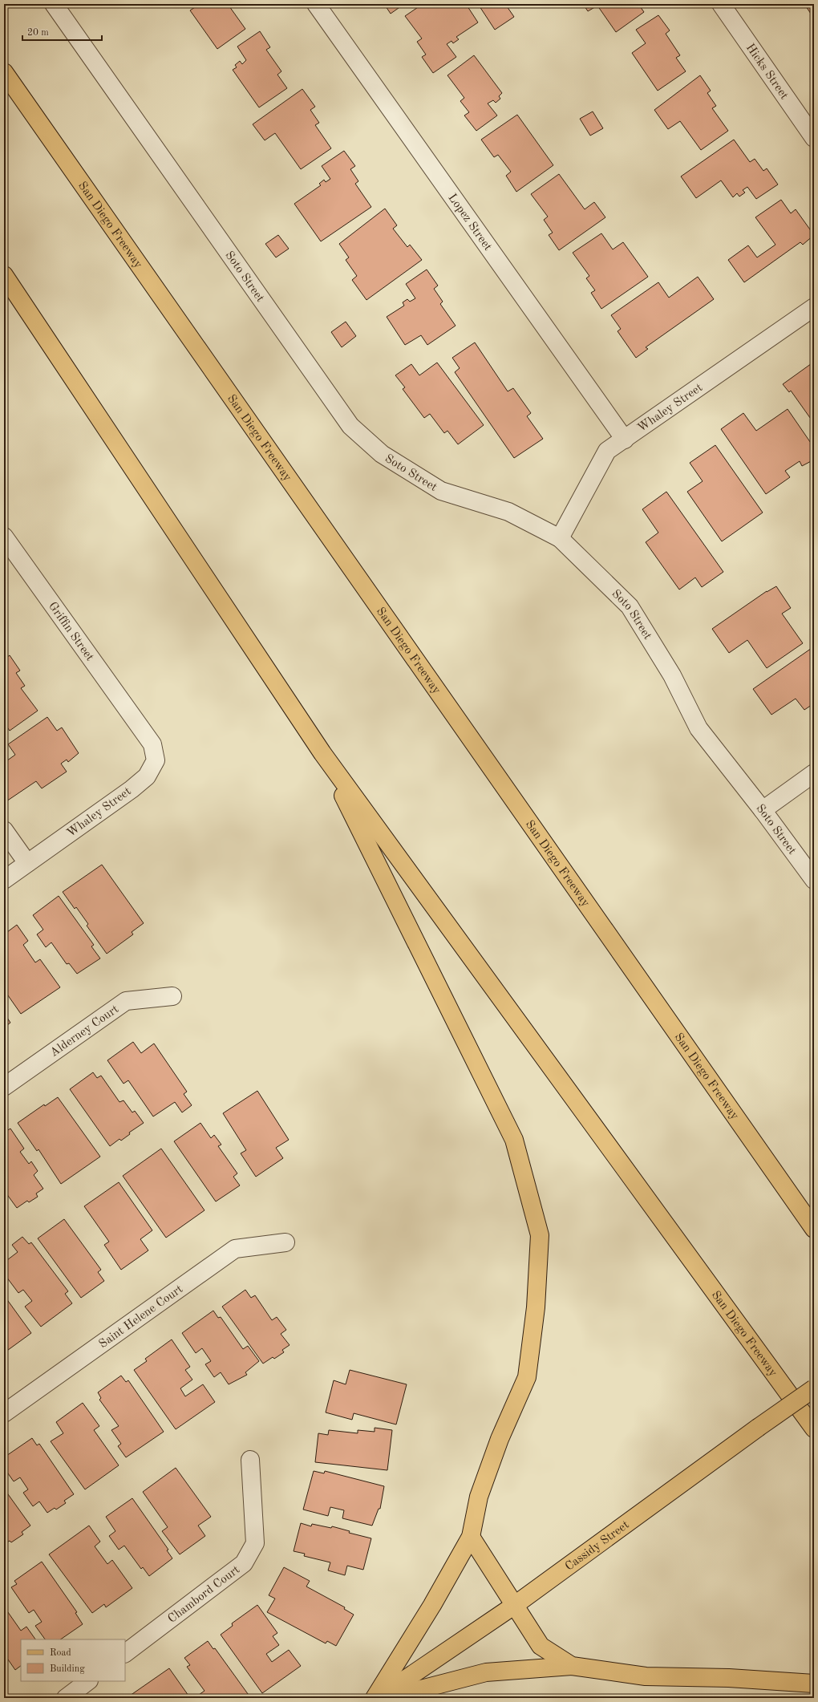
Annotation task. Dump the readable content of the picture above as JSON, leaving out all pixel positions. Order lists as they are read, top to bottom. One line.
{"streets":{"main road":["San Diego Freeway","Cassidy Street"],"street":["Hicks Street","Lopez Street","Soto Street","Whaley Street","Griffin Street","Alderney Court","Saint Helene Court","Chambord Court"]},"crossings":[["Lopez Street","Whaley Street"],["Soto Street","Whaley Street"],["Whaley Street","Griffin Street"]],"legend":["Road","Building"],"scale_bar":"20 m"}
